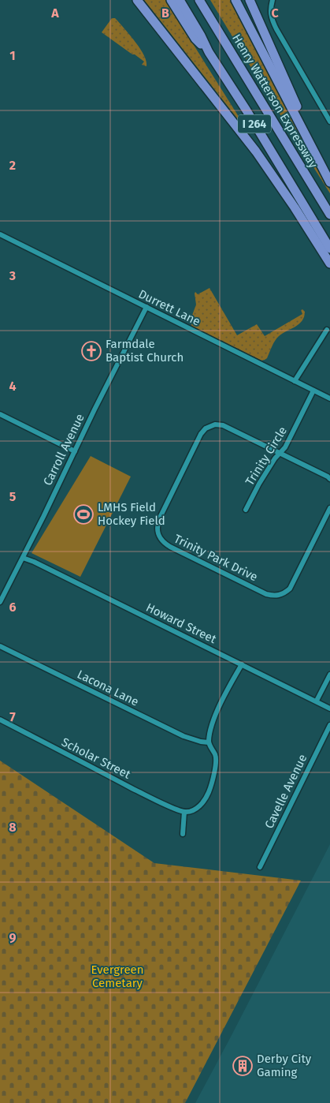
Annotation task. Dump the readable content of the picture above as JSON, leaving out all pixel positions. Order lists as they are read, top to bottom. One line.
{"streets":{"highway":["Henry Watterson Expressway","I 264"],"street":["Durrett Lane","Carroll Avenue","Trinity Circle","Trinity Park Drive","Howard Street","Lacona Lane","Scholar Street","Cavelle Avenue"]},"crossings":[["Durrett Lane","Carroll Avenue"],["Durrett Lane","Trinity Circle"],["Carroll Avenue","Howard Street"],["Trinity Circle","Trinity Park Drive"]],"parks":["Evergreen Cemetary"],"places":{"church":["Farmdale Baptist Church"],"sports":["LMHS Field Hockey Field"],"building":["Derby City Gaming"]},"grid":{"columns":["A","B","C"],"rows":["1","2","3","4","5","6","7","8","9"]}}
